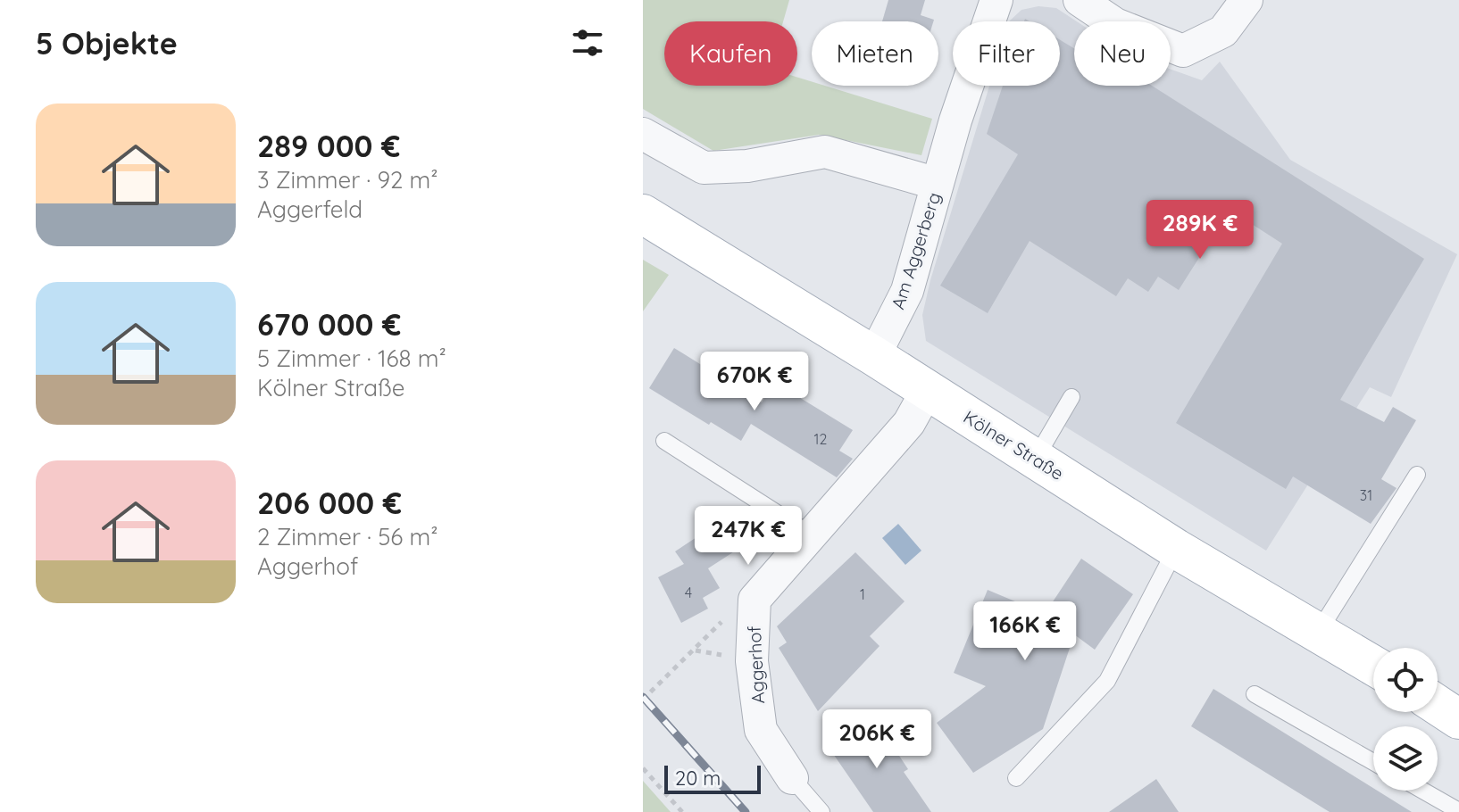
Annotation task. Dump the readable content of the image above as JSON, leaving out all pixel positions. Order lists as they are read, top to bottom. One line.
{"streets":{"main road":["Kölner Straße"],"street":["Am Aggerberg","Aggerhof"]},"crossings":[["Am Aggerberg","Kölner Straße"],["Kölner Straße","Aggerhof"]],"house_numbers":["12","31","4","1"],"scale_bar":"20 m","page":{"heading":"5 Objekte","chip":["Kaufen","Mieten","Filter","Neu"],"list":[{"name":"289 000 €","note":"3 Zimmer · 92 m² · Aggerfeld"},{"name":"670 000 €","note":"5 Zimmer · 168 m² · Kölner Straße"},{"name":"206 000 €","note":"2 Zimmer · 56 m² · Aggerhof"}],"price":["289K €","670K €","247K €","166K €","206K €"],"scale":"20 m"}}
